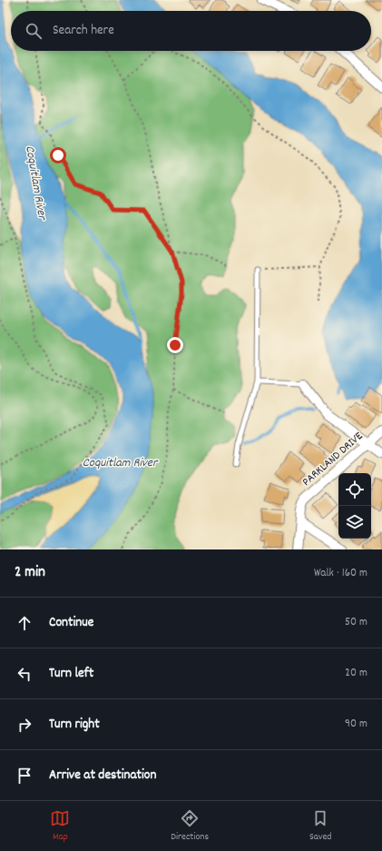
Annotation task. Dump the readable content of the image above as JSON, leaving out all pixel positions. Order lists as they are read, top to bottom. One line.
{"streets":{"street":["PARKLAND DRIVE"]},"water":["Coquitlam River"],"page":{"search":"Search here","heading":["2 min","Walk · 160 m"],"list":[["Continue","50 m"],["Turn left","20 m"],["Turn right","90 m"],"Arrive at destination"],"nav":["Map","Directions","Saved"]}}
